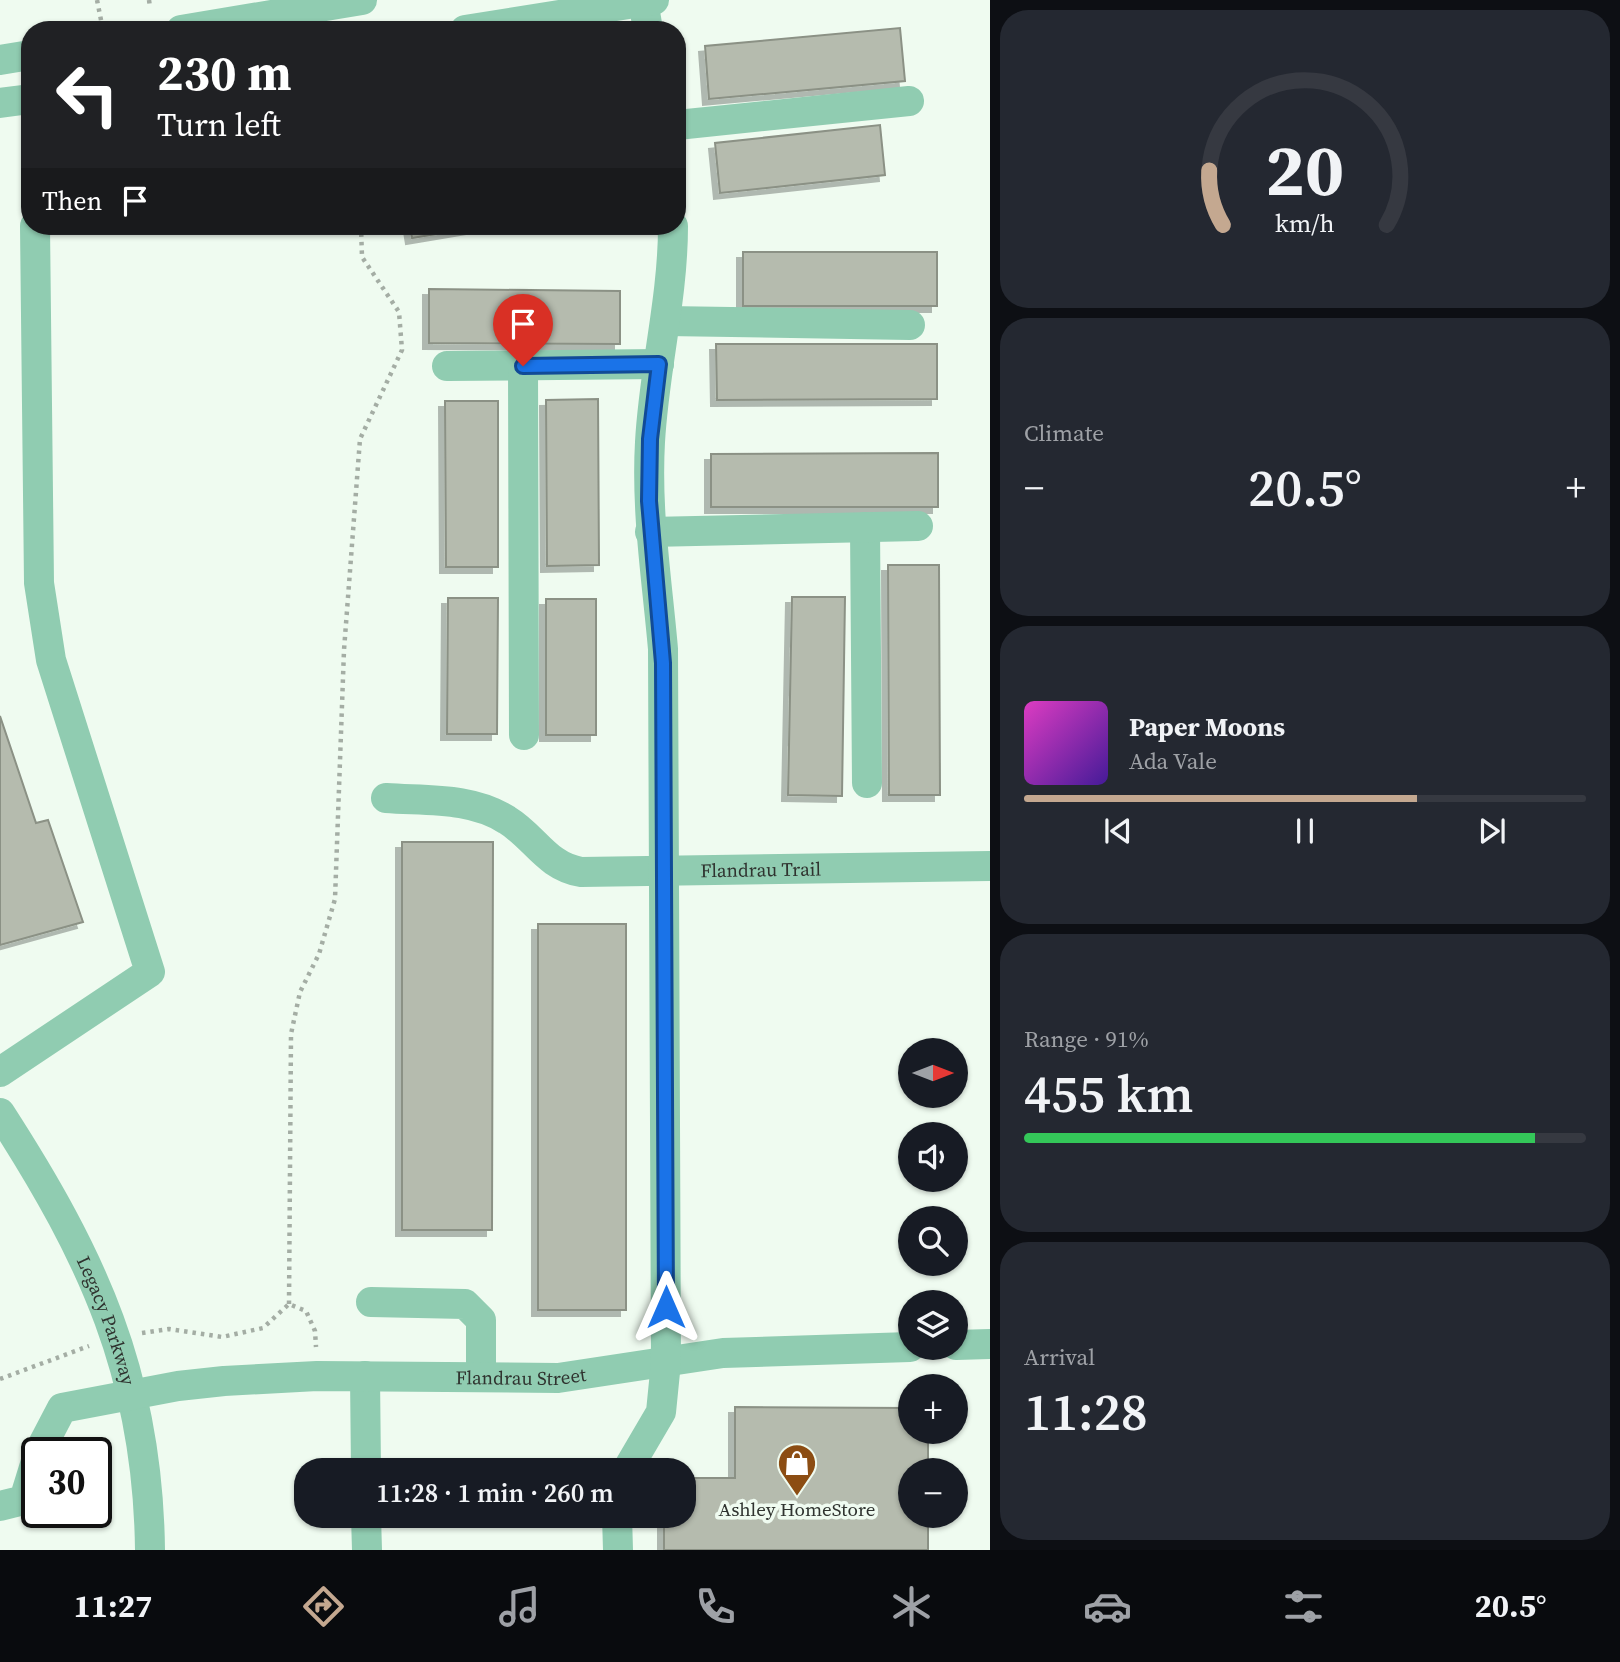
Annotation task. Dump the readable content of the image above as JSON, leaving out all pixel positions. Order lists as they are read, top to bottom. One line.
{"streets":{"street":["Flandrau Trail","Legacy Parkway","Flandrau Street"]},"crossings":[["Legacy Parkway","Flandrau Street"]],"places":{"shop":["Ashley HomeStore"]},"north":"right","page":{"turn":["230 m","Turn left"],"then":"Then","tile":["Climate",["Range · 91%","455 km"],["Arrival","11:28"]],"heat":["−","20.5°","+"],"song":["Paper Moons","Ada Vale"],"map_buttons":["+","−"],"limit":"30","trip":"11:28 · 1 min · 260 m","tabs":["11:27","20.5°"],"gauge":["20","km/h"]}}
